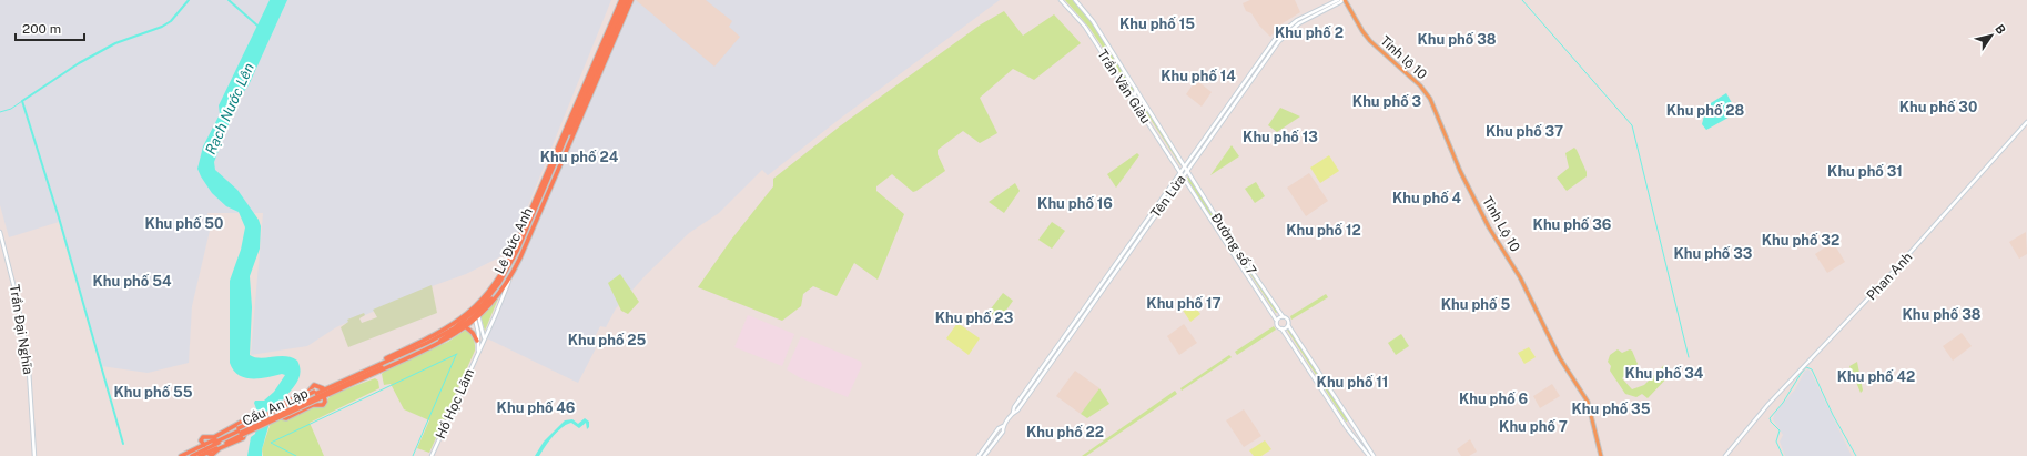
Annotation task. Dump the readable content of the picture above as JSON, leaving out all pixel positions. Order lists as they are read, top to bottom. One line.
{"streets":{"highway":["Lê Đức Anh","Cầu An Lập"],"main road":["Tỉnh lộ 10","Trần Văn Giàu","Tên Lửa","Tỉnh Lộ 10","Đường số 7","Phan Anh","Trần Đại Nghĩa","Hồ Học Lãm"]},"crossings":[["Tỉnh lộ 10","Tên Lửa"],["Tỉnh lộ 10","Tỉnh Lộ 10"],["Trần Văn Giàu","Tên Lửa"],["Trần Văn Giàu","Đường số 7"],["Tên Lửa","Đường số 7"],["Lê Đức Anh","Hồ Học Lãm"],["Lê Đức Anh","Cầu An Lập"]],"districts":["Khu phố 15","Khu phố 2","Khu phố 38","Khu phố 14","Khu phố 3","Khu phố 30","Khu phố 28","Khu phố 37","Khu phố 13","Khu phố 24","Khu phố 31","Khu phố 4","Khu phố 16","Khu phố 50","Khu phố 36","Khu phố 12","Khu phố 32","Khu phố 33","Khu phố 54","Khu phố 17","Khu phố 5","Khu phố 38","Khu phố 23","Khu phố 25","Khu phố 34","Khu phố 42","Khu phố 11","Khu phố 55","Khu phố 6","Khu phố 46","Khu phố 35","Khu phố 7","Khu phố 22"],"water":["Rạch Nước Lên"],"scale_bar":"200 m","north":"top right"}
